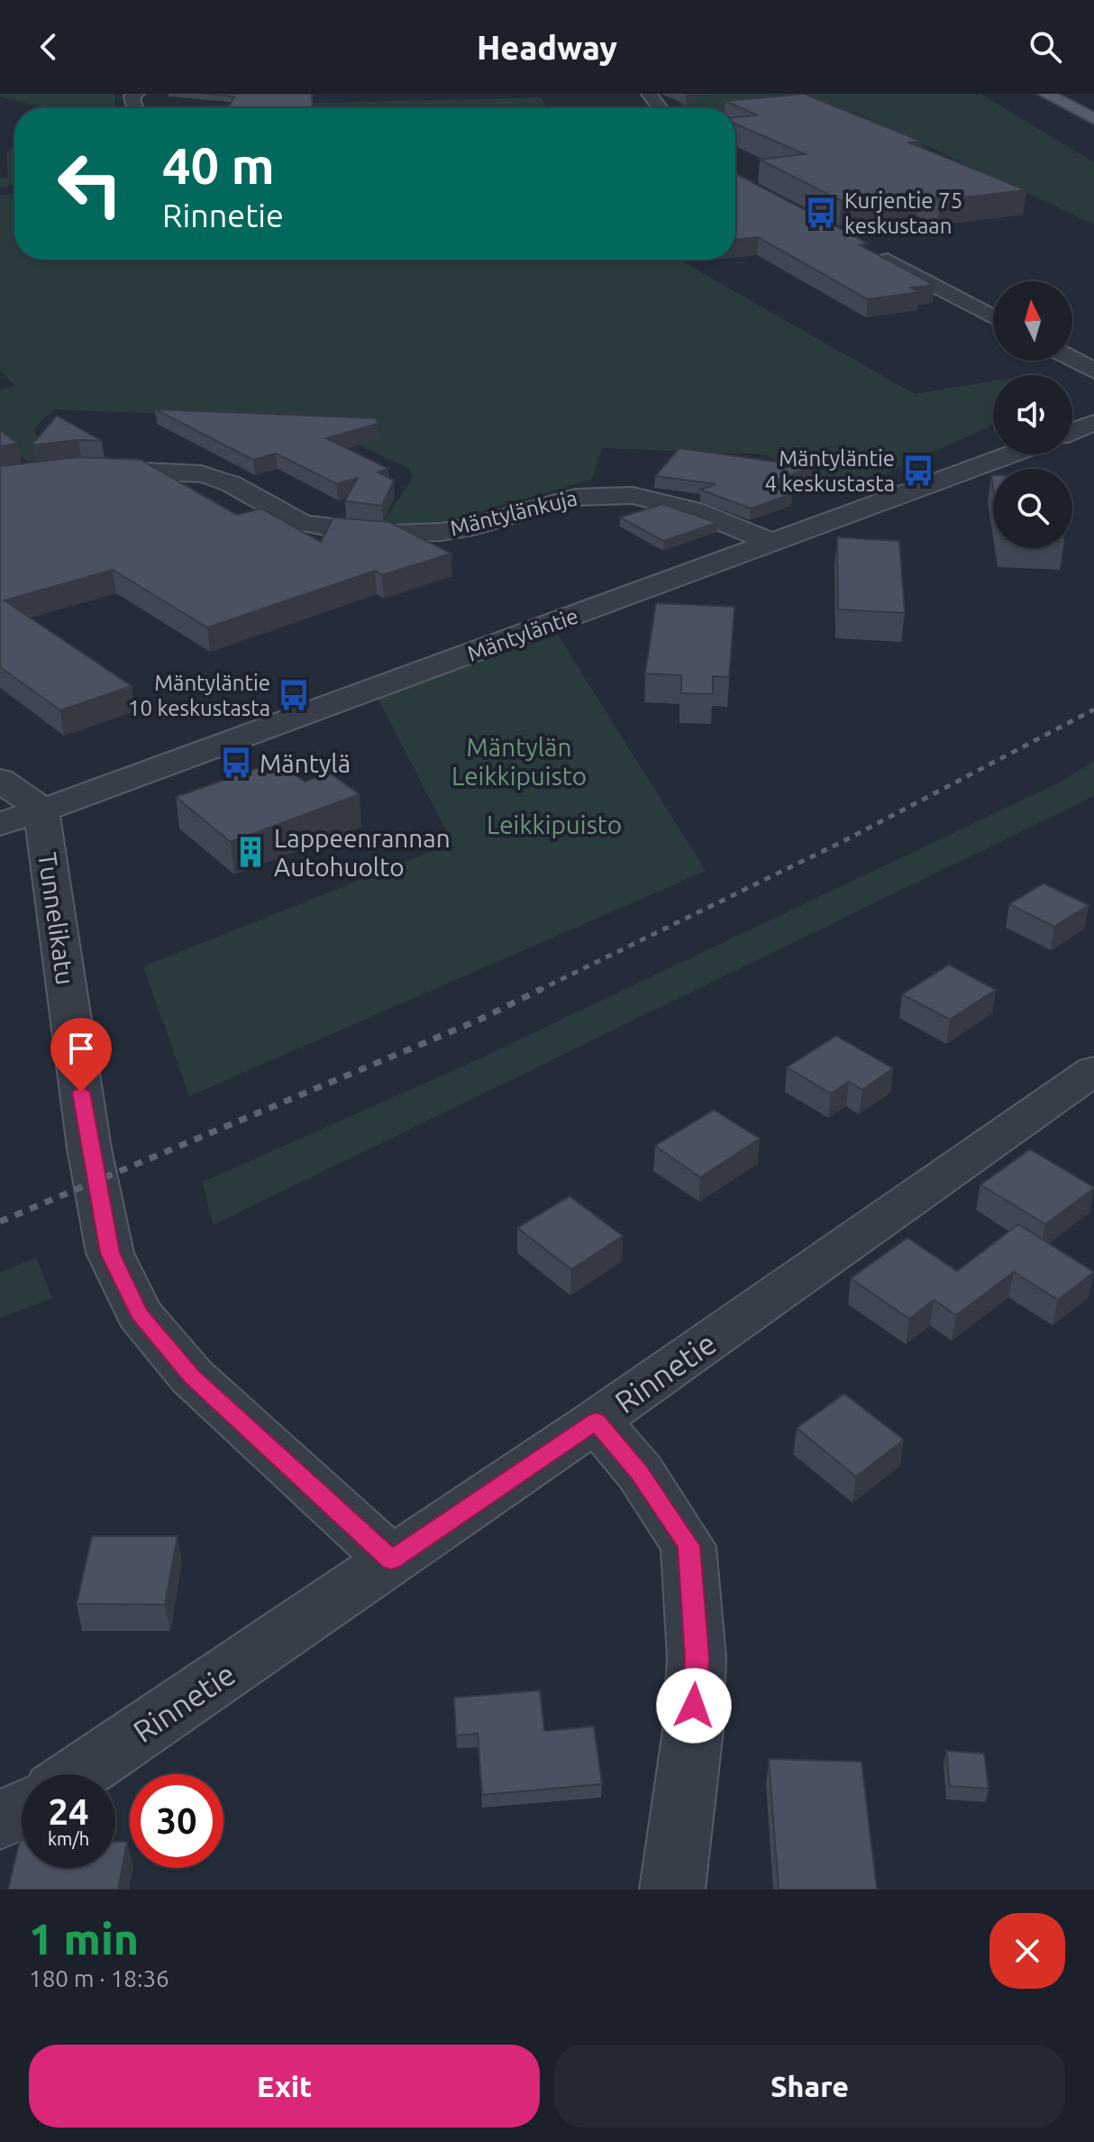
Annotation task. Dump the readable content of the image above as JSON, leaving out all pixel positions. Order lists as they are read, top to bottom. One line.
{"streets":{"street":["Mäntylänkuja","Mäntyläntie","Tunnelikatu","Rinnetie"]},"crossings":[["Mäntylänkuja","Mäntyläntie"],["Mäntyläntie","Tunnelikatu"],["Tunnelikatu","Rinnetie"]],"parks":["Mäntylän Leikkipuisto","Leikkipuisto"],"places":{"bus stop":["Kurjentie 75 keskustaan","Mäntyläntie 4 keskustasta","Mäntyläntie 10 keskustasta","Mäntylä"],"building":["Lappeenrannan Autohuolto"]},"north":"top","page":{"header":"Headway","turn":["40 m","Rinnetie"],"speed":"24 km/h","limit":"30","heading":["1 min","180 m · 18:36"],"buttons":["Exit","Share"]}}
